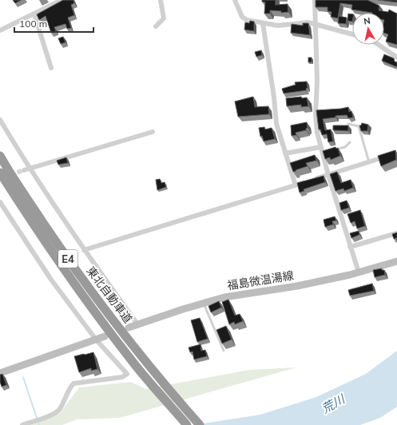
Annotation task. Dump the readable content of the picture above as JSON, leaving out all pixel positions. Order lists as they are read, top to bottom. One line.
{"streets":{"highway":["E4","東北自動車道"],"main road":["福島微温湯線"]},"water":["荒川"],"scale_bar":"100 m","north":"top"}
